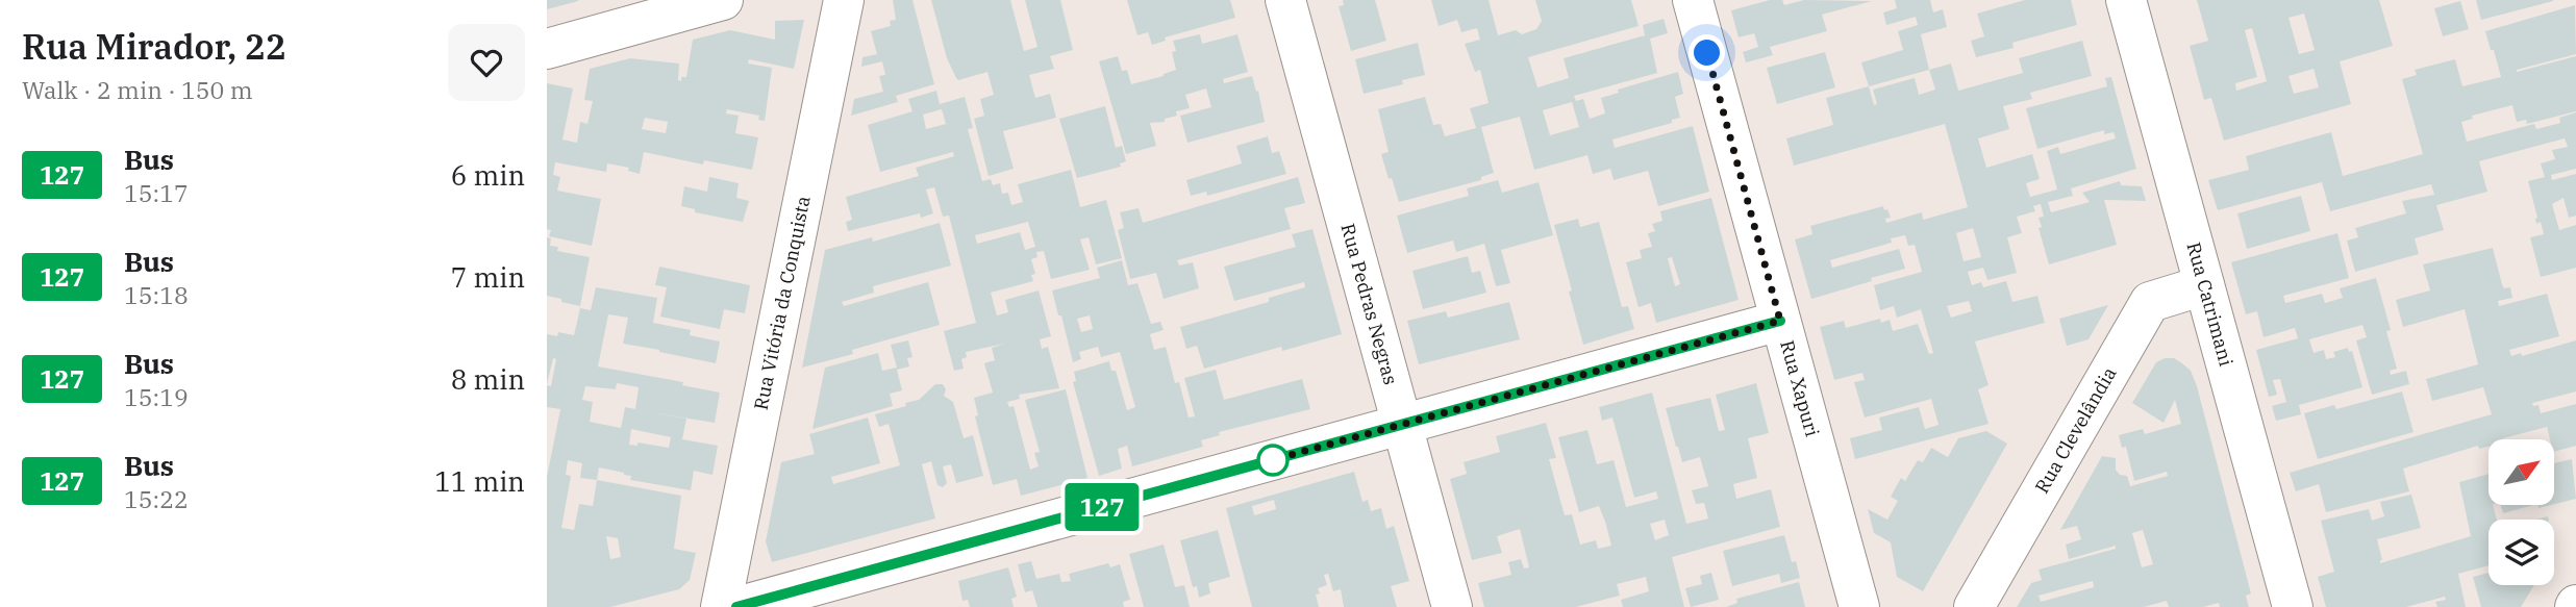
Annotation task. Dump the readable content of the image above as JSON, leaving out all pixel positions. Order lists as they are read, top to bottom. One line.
{"streets":{"street":["Rua Pedras Negras","Rua Vitória da Conquista","Rua Catrimani","Rua Xapuri","Rua Clevelândia"]},"crossings":[["Rua Catrimani","Rua Clevelândia"]],"lines":["bus line 127"],"north":"top right","page":{"heading":["Rua Mirador, 22","Walk · 2 min · 150 m"],"on_map":"127","list":[{"mark":"127","name":"Bus","note":"15:17","value":"6 min"},{"mark":"127","name":"Bus","note":"15:18","value":"7 min"},{"mark":"127","name":"Bus","note":"15:19","value":"8 min"},{"mark":"127","name":"Bus","note":"15:22","value":"11 min"}]}}
